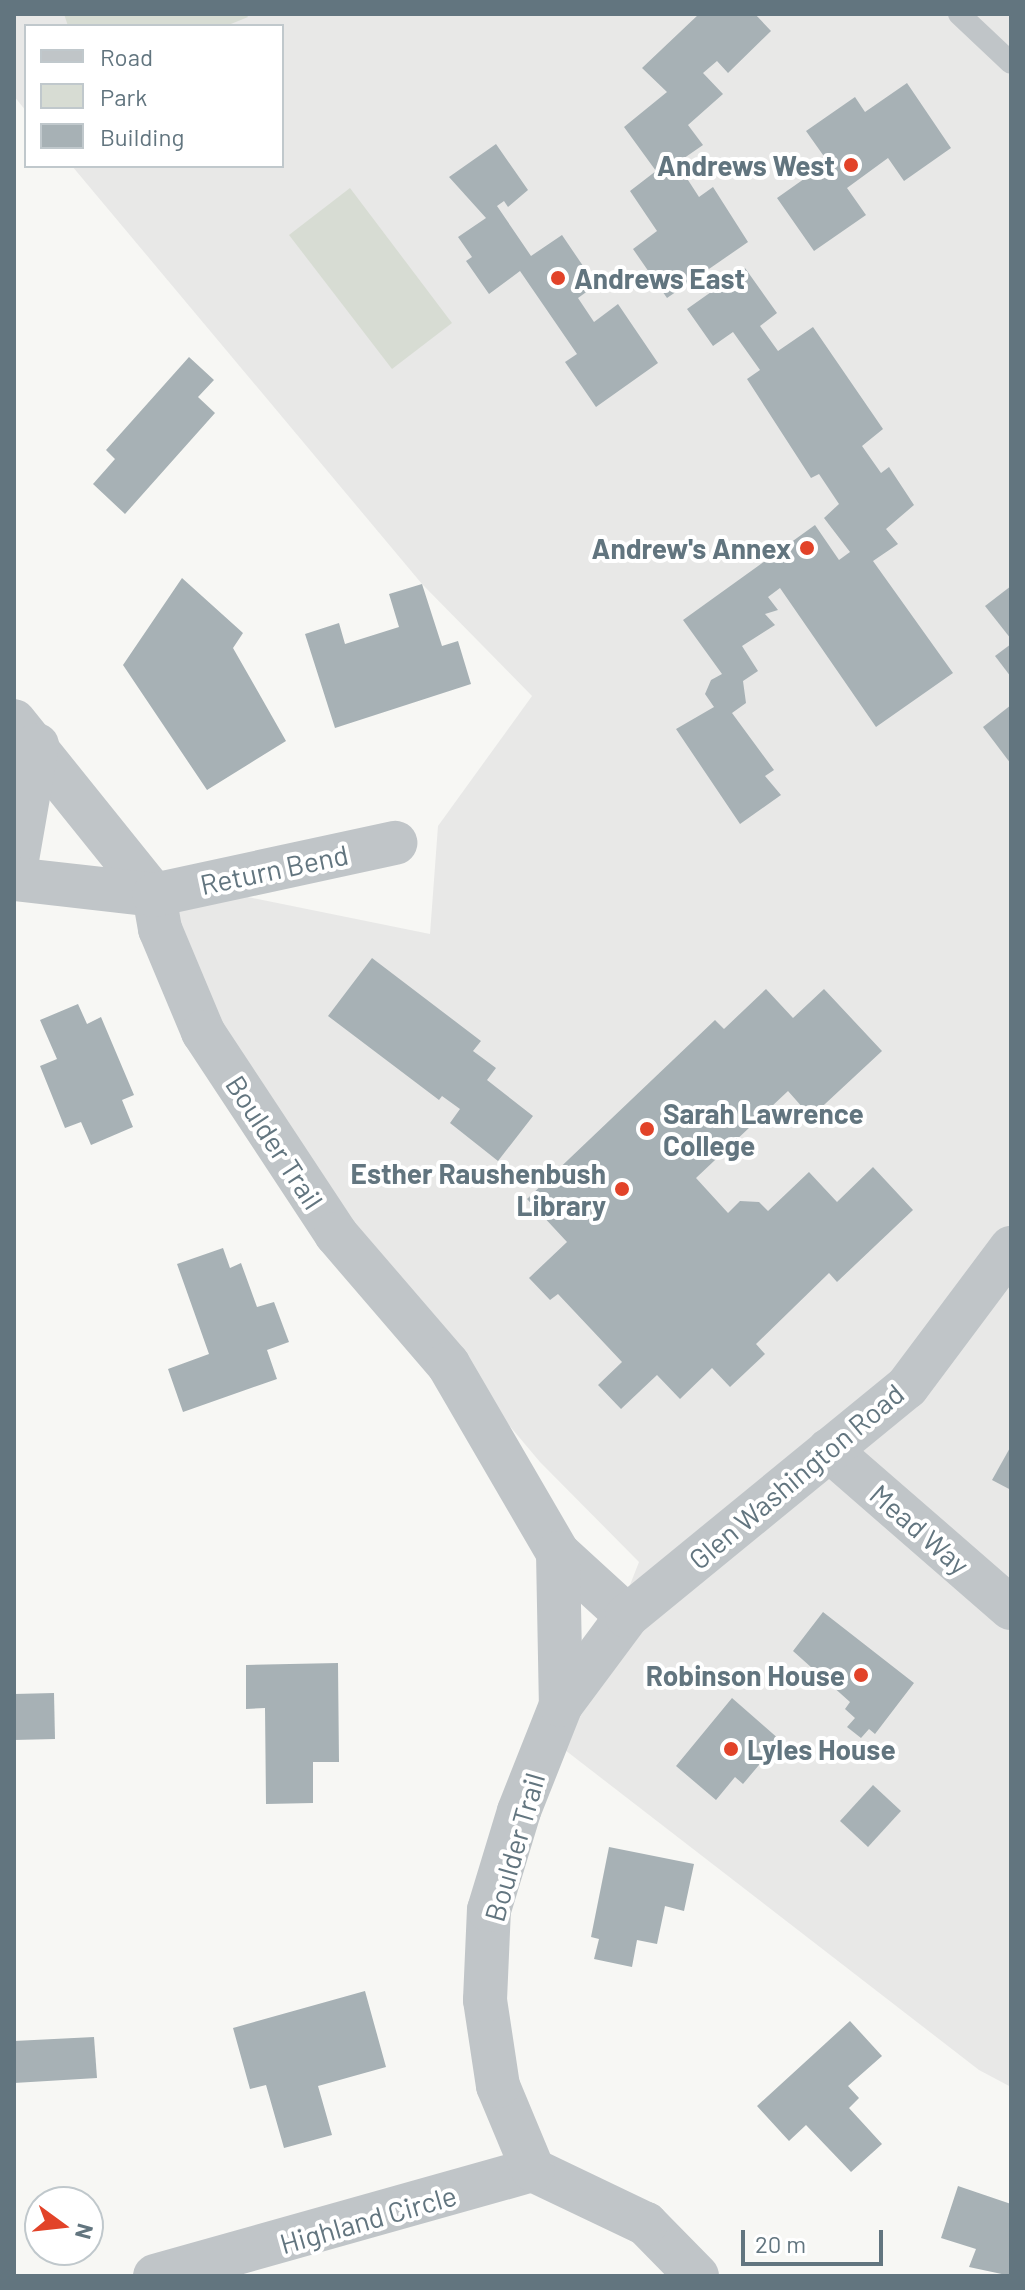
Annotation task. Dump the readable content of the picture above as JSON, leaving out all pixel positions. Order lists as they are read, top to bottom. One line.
{"streets":{"street":["Return Bend","Boulder Trail","Glen Washington Road","Mead Way","Highland Circle"]},"crossings":[["Return Bend","Boulder Trail"],["Boulder Trail","Glen Washington Road"],["Boulder Trail","Highland Circle"],["Glen Washington Road","Mead Way"]],"places":["Andrews West","Andrews East","Andrew's Annex","Sarah Lawrence College","Esther Raushenbush Library","Robinson House","Lyles House"],"legend":["Road","Park","Building"],"scale_bar":"20 m","north":"right"}
